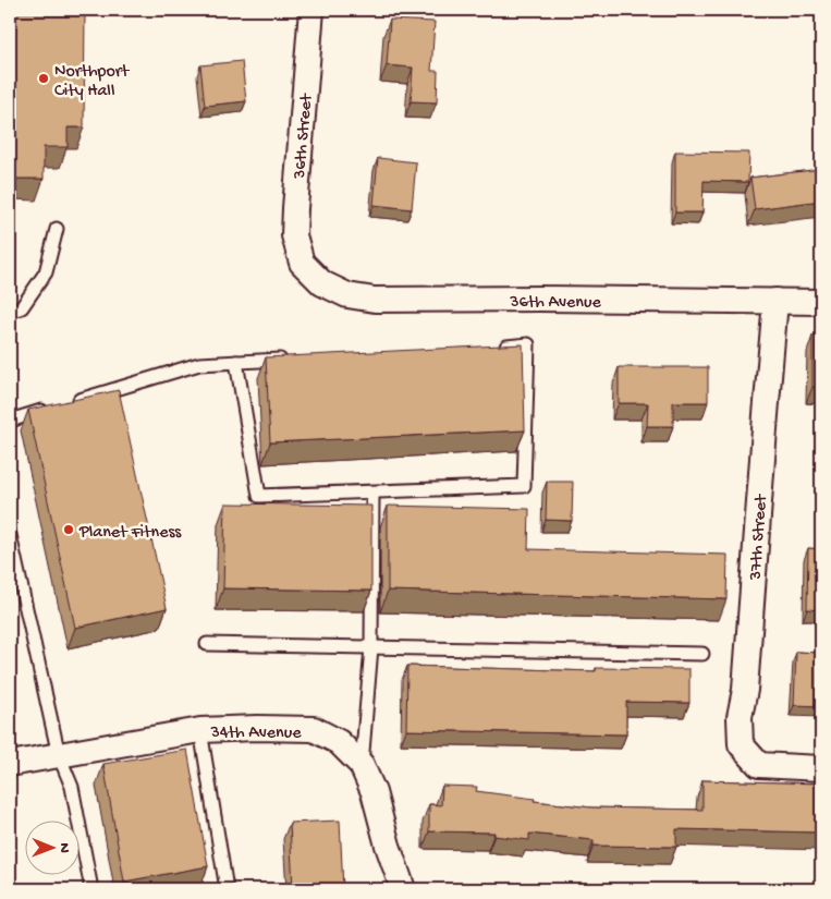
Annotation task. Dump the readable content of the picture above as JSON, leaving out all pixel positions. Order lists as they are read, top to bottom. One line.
{"streets":{"street":["36th Street","36th Avenue","37th Street","34th Avenue"]},"crossings":[["36th Street","36th Avenue"],["36th Avenue","37th Street"]],"places":["Northport City Hall","Planet Fitness"],"north":"right"}
